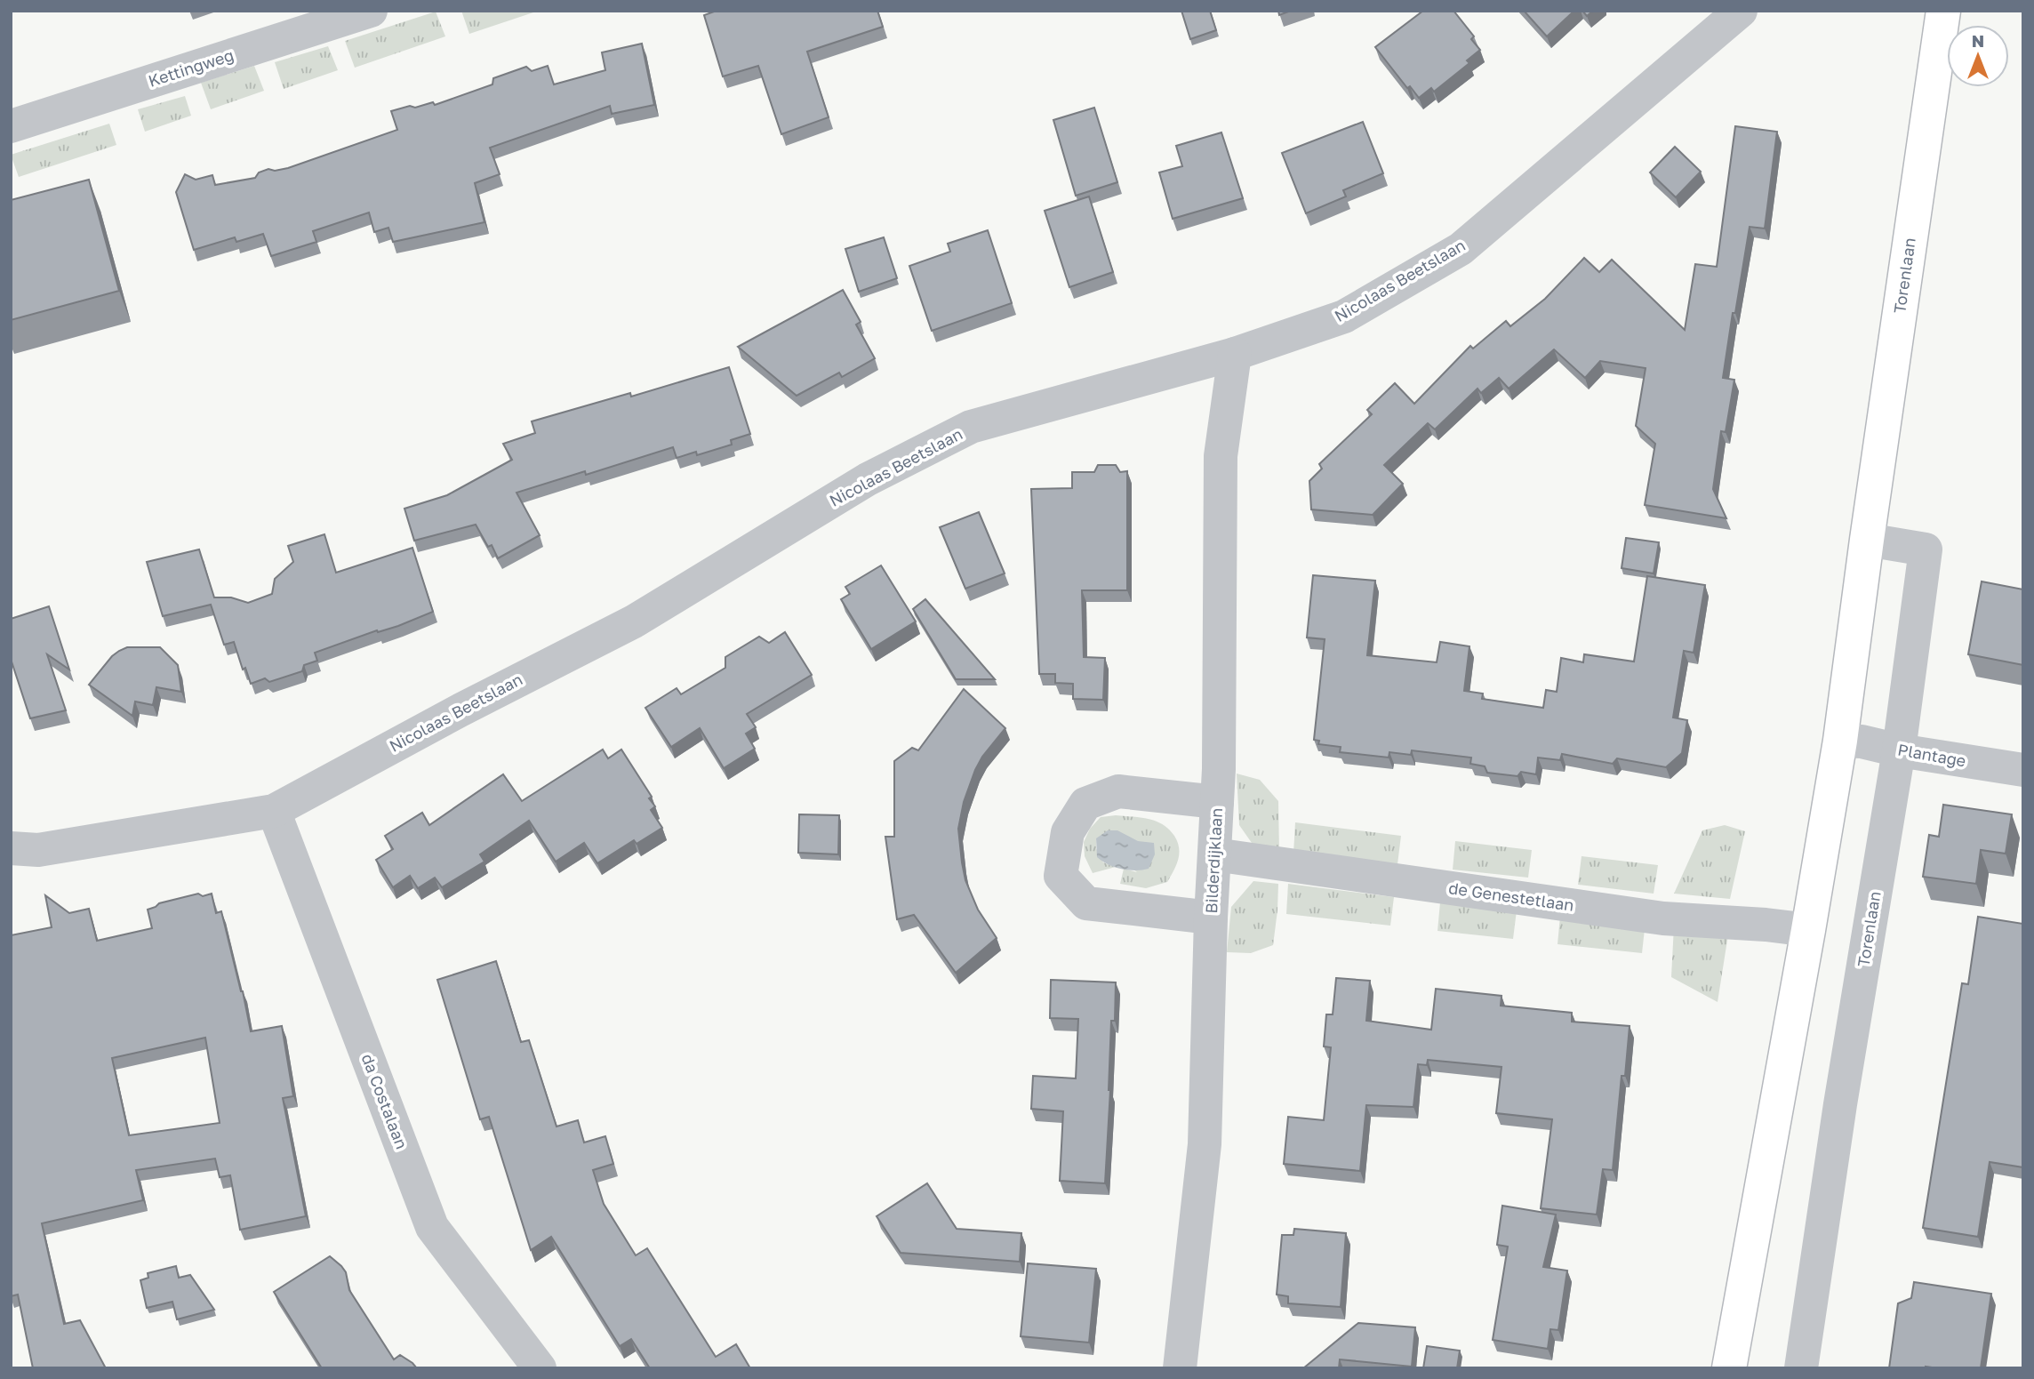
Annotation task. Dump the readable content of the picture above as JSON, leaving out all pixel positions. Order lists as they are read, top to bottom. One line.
{"streets":{"main road":["Torenlaan"],"street":["Kettingweg","Nicolaas Beetslaan","Plantage","Bilderdijklaan","de Genestetlaan","da Costalaan"]},"crossings":[["Torenlaan","Plantage"],["Torenlaan","de Genestetlaan"],["Nicolaas Beetslaan","Bilderdijklaan"],["Nicolaas Beetslaan","da Costalaan"],["Bilderdijklaan","de Genestetlaan"]],"north":"top"}
